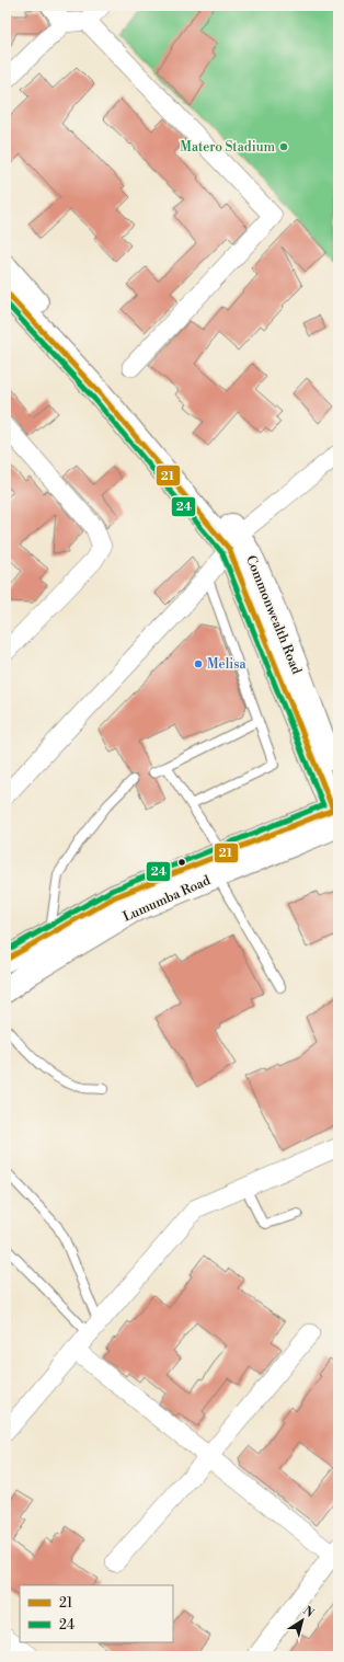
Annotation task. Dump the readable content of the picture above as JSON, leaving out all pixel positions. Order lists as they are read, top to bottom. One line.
{"streets":{"main road":["Commonwealth Road","Lumumba Road"]},"crossings":[["Commonwealth Road","Lumumba Road"]],"places":["Matero Stadium","Melisa"],"lines":["transit line 21","transit line 24"],"legend":["21","24"],"north":"top right"}
